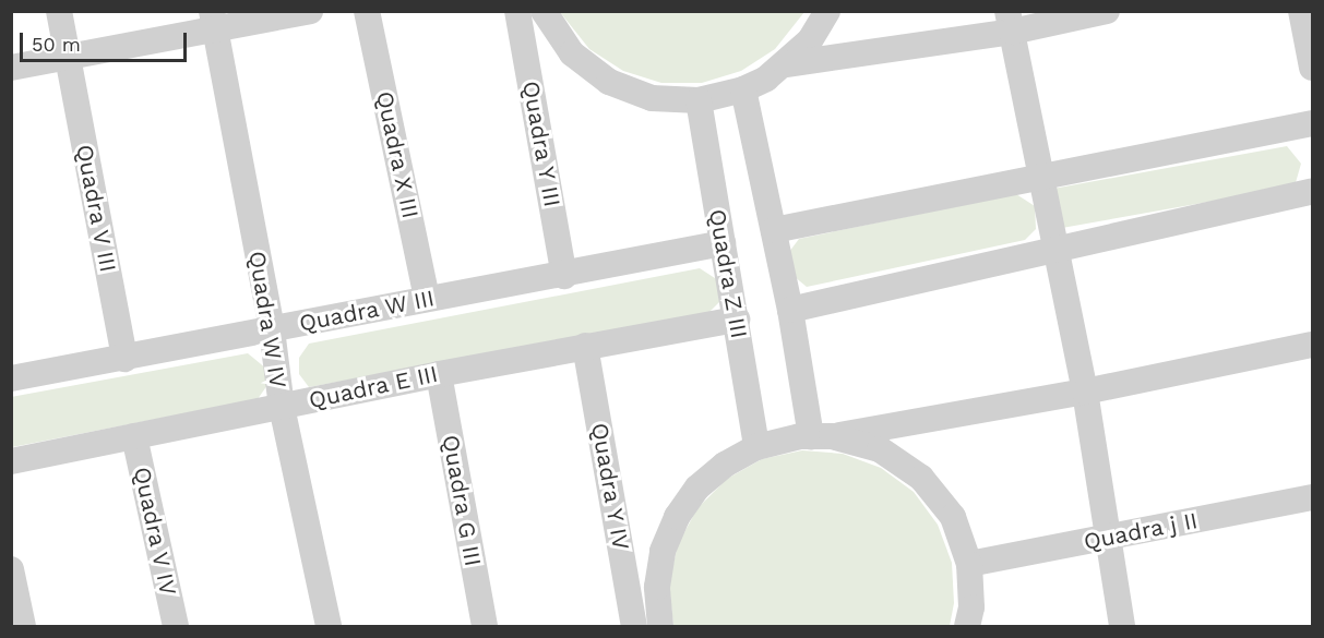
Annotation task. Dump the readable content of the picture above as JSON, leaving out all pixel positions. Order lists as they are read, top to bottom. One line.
{"streets":{"street":["Quadra Y III","Quadra X III","Quadra V III","Quadra Z III","Quadra W III","Quadra W IV","Quadra E III","Quadra Y IV","Quadra G III","Quadra V IV","Quadra j II"]},"crossings":[["Quadra Y III","Quadra W III"],["Quadra X III","Quadra W III"],["Quadra V III","Quadra W III"],["Quadra Z III","Quadra W III"],["Quadra Z III","Quadra E III"],["Quadra W III","Quadra W IV"],["Quadra W IV","Quadra E III"],["Quadra E III","Quadra Y IV"],["Quadra E III","Quadra G III"],["Quadra E III","Quadra V IV"]],"scale_bar":"50 m"}
